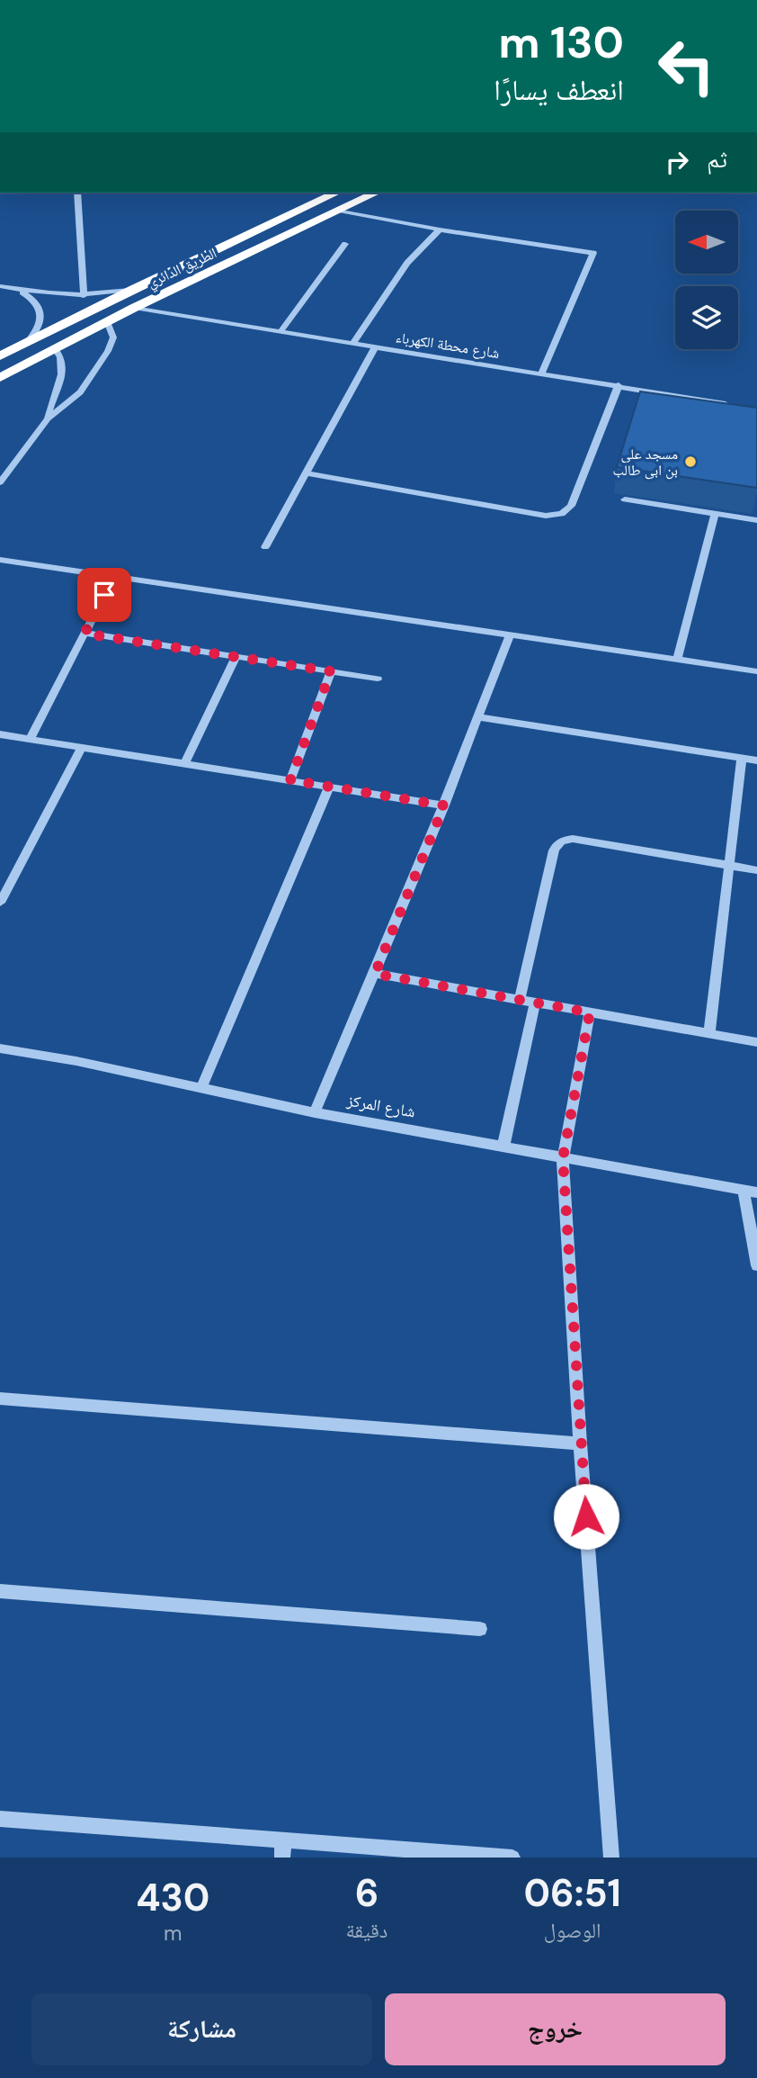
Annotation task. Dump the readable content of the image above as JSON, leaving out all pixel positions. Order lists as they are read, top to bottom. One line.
{"streets":{"highway":["الطريق الدائري"],"street":["شارع محطة الكهرباء","شارع المركز"]},"crossings":[["الطريق الدائري","شارع محطة الكهرباء"]],"places":["مسجد على بن ابى طالب"],"north":"left","page":{"turn":["130 m","انعطف يسارًا"],"then":"ثم","eta":["06:51","الوصول","6","دقيقة","430","m"],"buttons":["خروج","مشاركة"]}}
